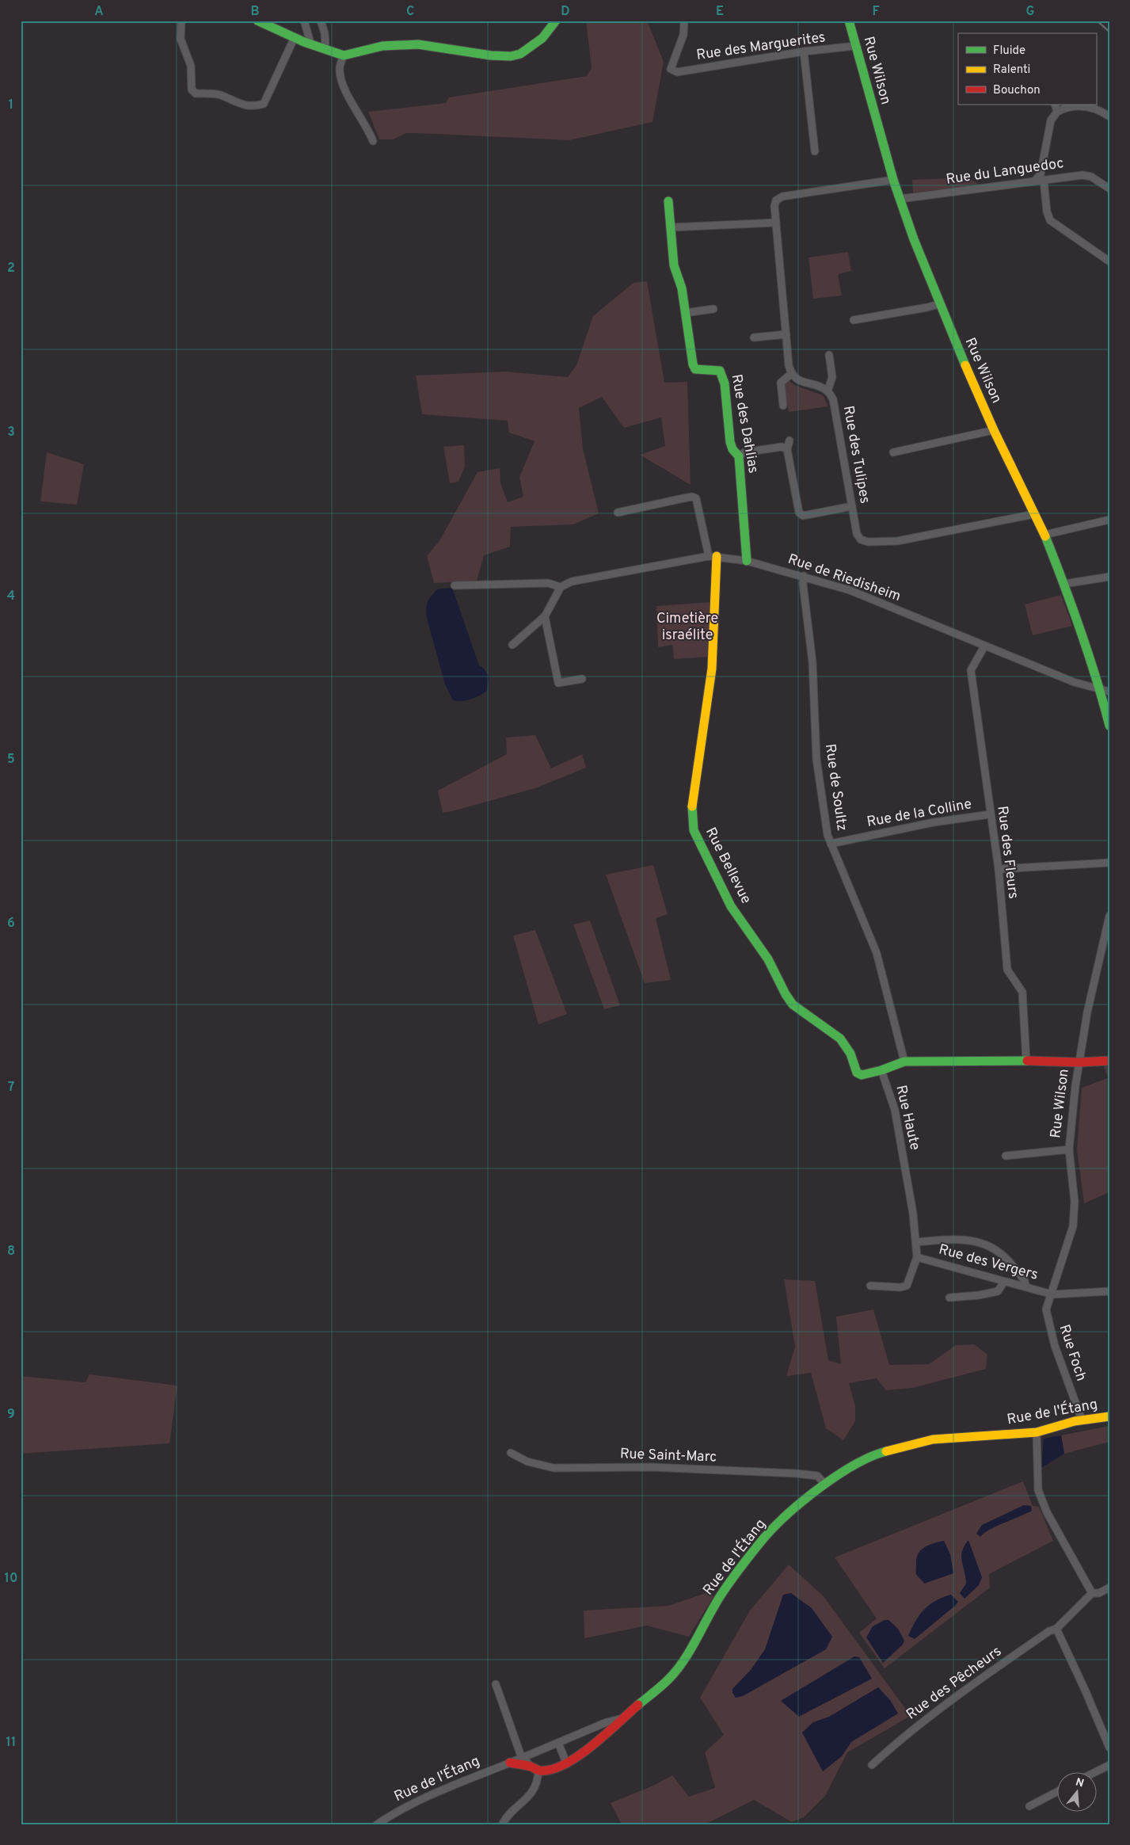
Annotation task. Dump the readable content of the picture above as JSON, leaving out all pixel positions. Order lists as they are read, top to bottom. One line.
{"streets":{"street":["Rue des Marguerites","Rue Wilson","Rue du Languedoc","Rue des Dahlias","Rue des Tulipes","Rue de Riedisheim","Rue de Soultz","Rue de la Colline","Rue des Fleurs","Rue Bellevue","Rue Haute","Rue des Vergers","Rue Foch","Rue de l'Étang","Rue Saint-Marc","Rue des Pêcheurs"]},"crossings":[["Rue des Marguerites","Rue Wilson"],["Rue Wilson","Rue du Languedoc"],["Rue Wilson","Rue des Tulipes"],["Rue Wilson","Rue de Riedisheim"],["Rue Wilson","Rue Haute"],["Rue Wilson","Rue des Vergers"],["Rue Wilson","Rue Foch"],["Rue des Dahlias","Rue de Riedisheim"],["Rue de Riedisheim","Rue de Soultz"],["Rue de Riedisheim","Rue des Fleurs"],["Rue de Riedisheim","Rue Bellevue"],["Rue de Soultz","Rue de la Colline"],["Rue de Soultz","Rue Haute"],["Rue de la Colline","Rue des Fleurs"],["Rue des Fleurs","Rue Haute"],["Rue Bellevue","Rue Haute"],["Rue Haute","Rue des Vergers"],["Rue des Vergers","Rue Foch"],["Rue Foch","Rue de l'Étang"],["Rue de l'Étang","Rue Saint-Marc"]],"parks":["Cimetière israélite"],"legend":["Fluide","Ralenti","Bouchon"],"north":"top","grid":{"columns":["A","B","C","D","E","F","G"],"rows":["1","2","3","4","5","6","7","8","9","10","11"]}}
